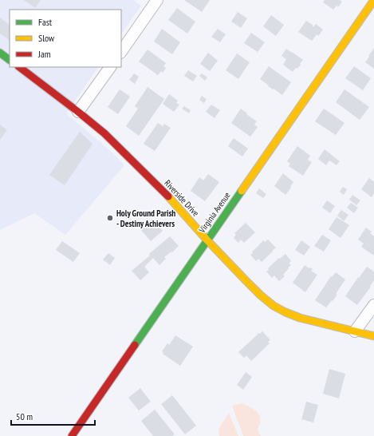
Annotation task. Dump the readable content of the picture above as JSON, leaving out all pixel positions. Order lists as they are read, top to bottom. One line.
{"streets":{"street":["Riverside Drive","Virginia Avenue"]},"crossings":[["Riverside Drive","Virginia Avenue"]],"places":["Holy Ground Parish - Destiny Achievers"],"legend":["Fast","Slow","Jam"],"scale_bar":"50 m"}
